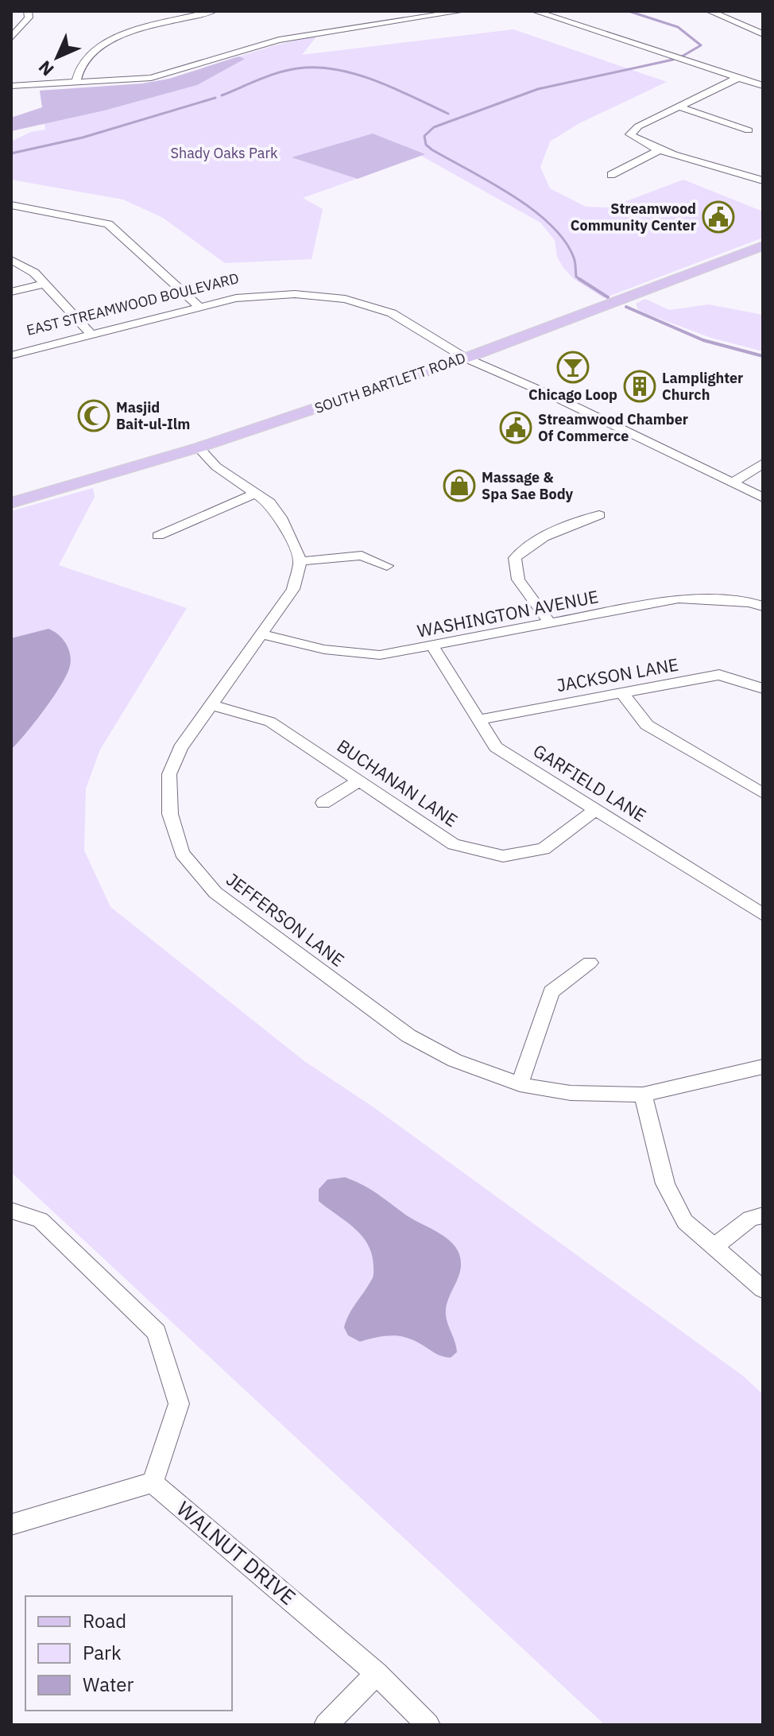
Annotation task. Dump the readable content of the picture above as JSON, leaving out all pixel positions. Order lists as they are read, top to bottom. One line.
{"streets":{"main road":["SOUTH BARTLETT ROAD"],"street":["EAST STREAMWOOD BOULEVARD","WASHINGTON AVENUE","JACKSON LANE","BUCHANAN LANE","GARFIELD LANE","JEFFERSON LANE","WALNUT DRIVE"]},"crossings":[["EAST STREAMWOOD BOULEVARD","SOUTH BARTLETT ROAD"],["WASHINGTON AVENUE","GARFIELD LANE"],["WASHINGTON AVENUE","JEFFERSON LANE"],["JACKSON LANE","GARFIELD LANE"],["BUCHANAN LANE","GARFIELD LANE"],["BUCHANAN LANE","JEFFERSON LANE"]],"parks":["Shady Oaks Park"],"places":{"public building":["Streamwood Community Center","Streamwood Chamber Of Commerce"],"bar":["Chicago Loop"],"building":["Lamplighter Church"],"mosque":["Masjid Bait-ul-Ilm"],"shop":["Massage & Spa Sae Body"]},"legend":["Road","Park","Water"],"north":"bottom left"}
